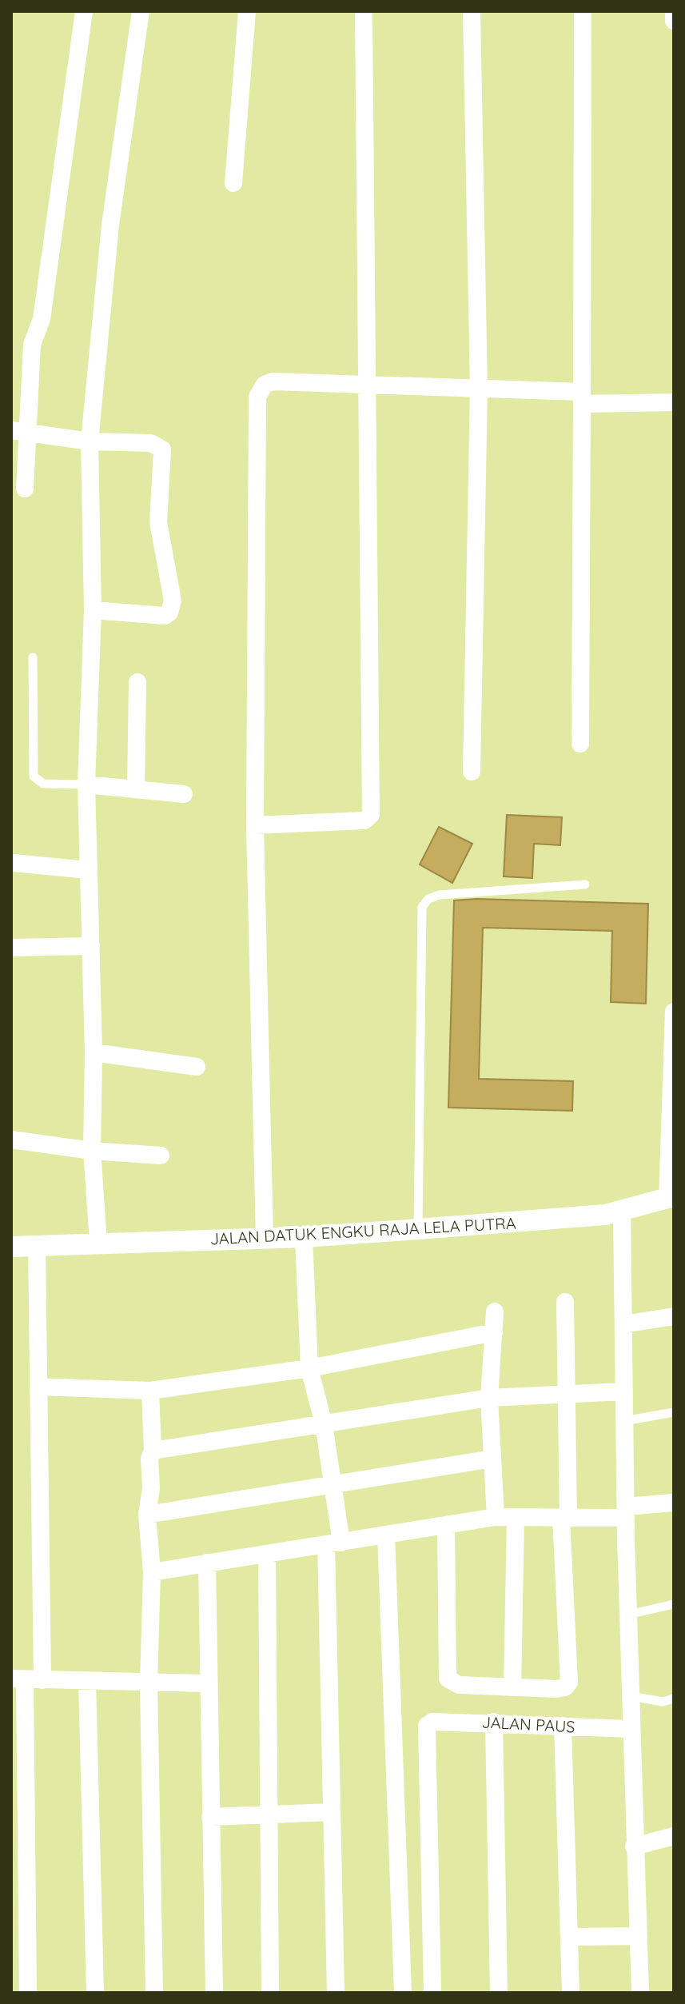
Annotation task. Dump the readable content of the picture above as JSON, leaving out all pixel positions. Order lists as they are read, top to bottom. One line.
{"streets":{"street":["JALAN DATUK ENGKU RAJA LELA PUTRA","JALAN PAUS"]}}
